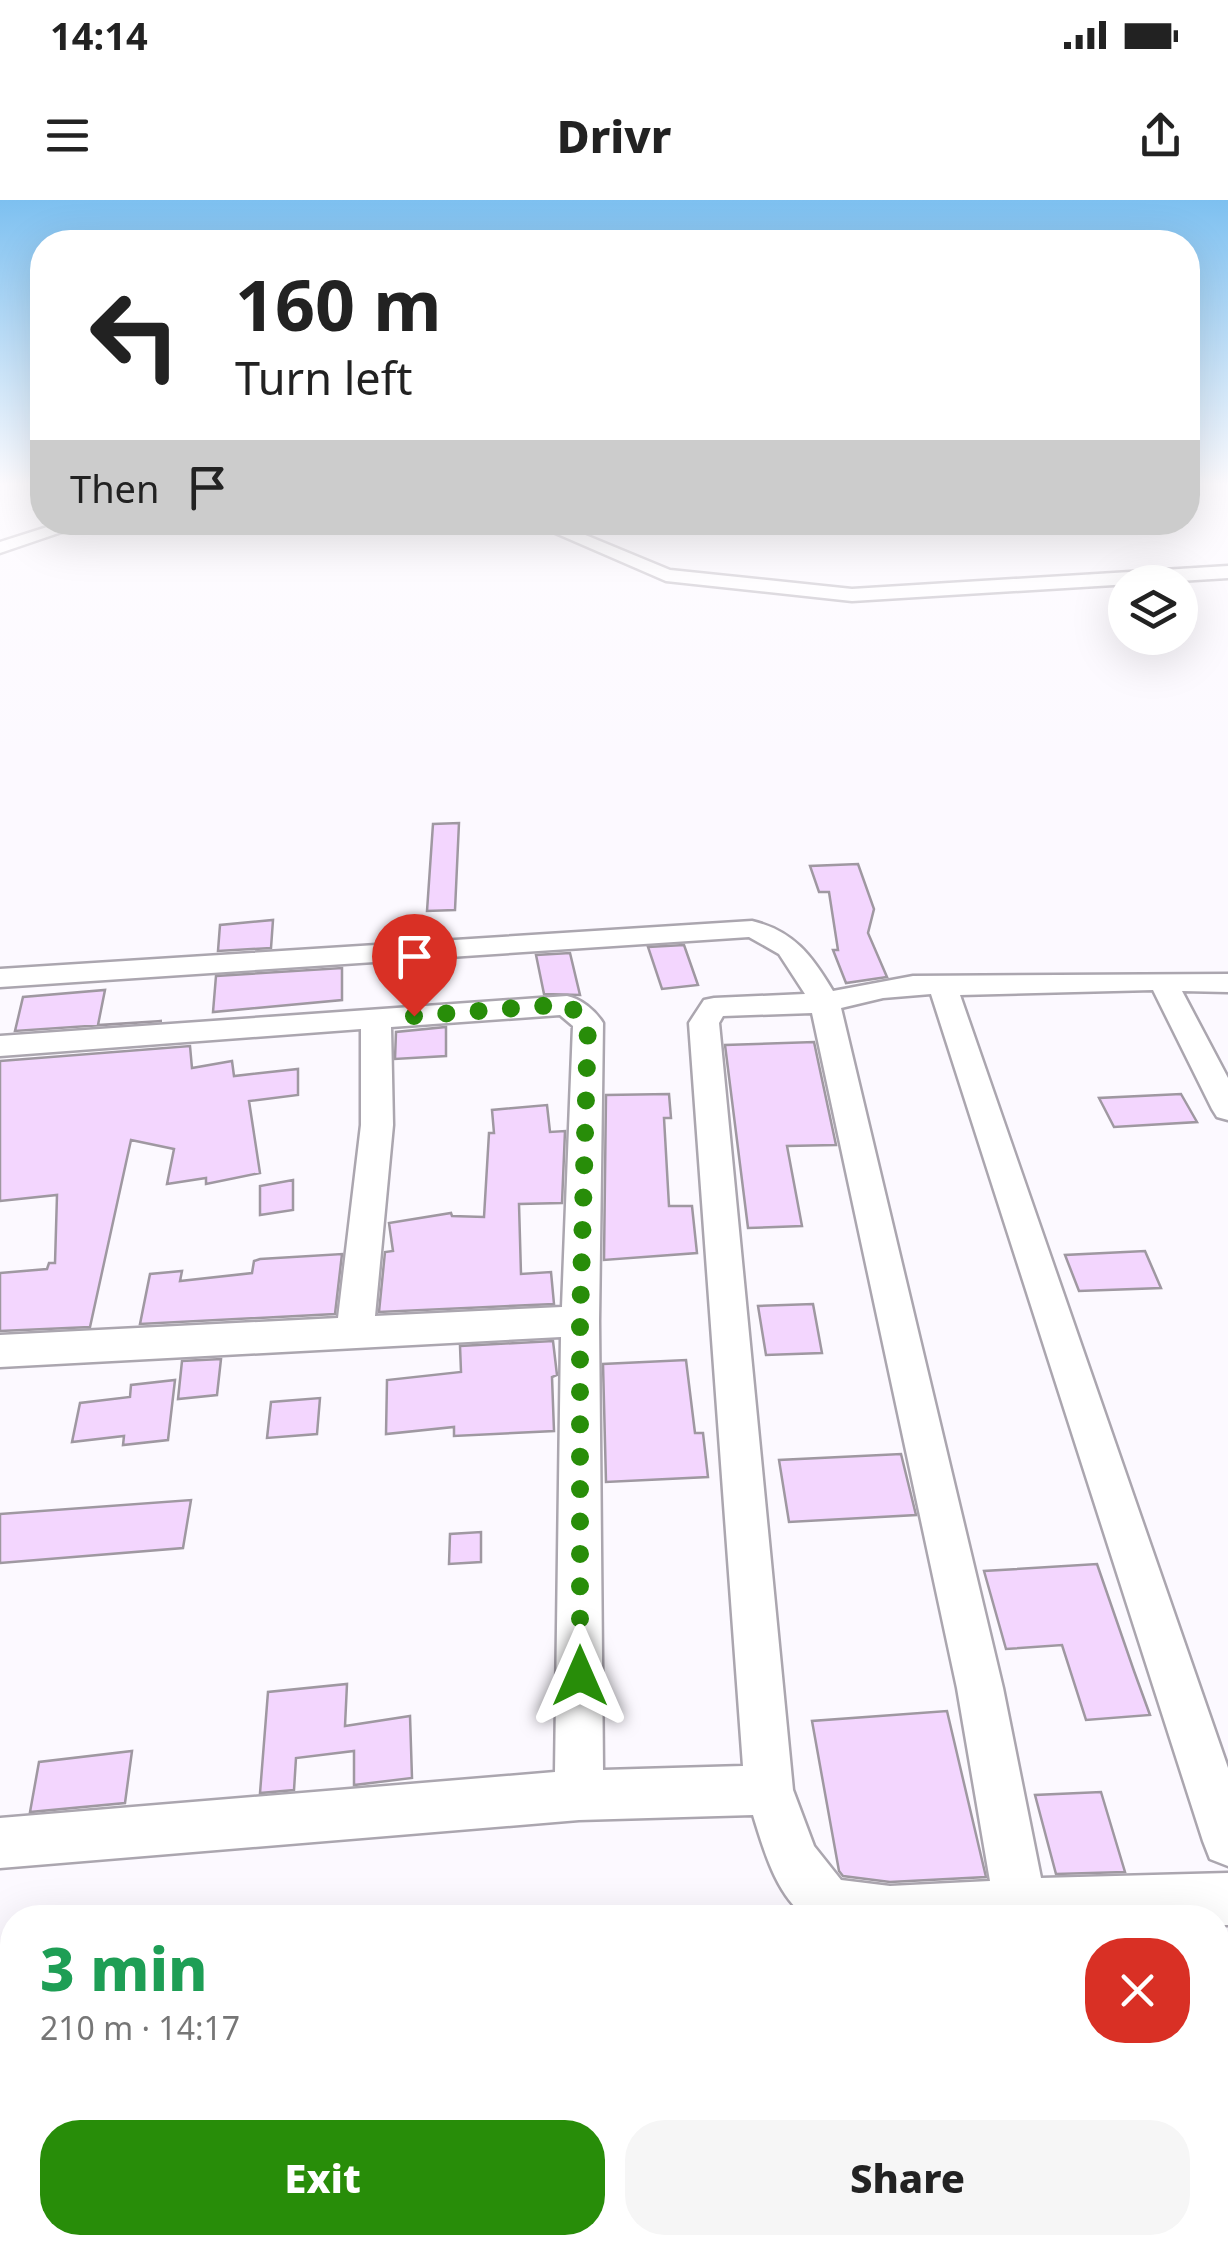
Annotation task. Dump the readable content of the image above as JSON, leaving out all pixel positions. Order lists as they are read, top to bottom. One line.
{"page":{"status":"14:14","header":"Drivr","turn":["160 m","Turn left"],"then":"Then","heading":["3 min","210 m · 14:17"],"buttons":["Exit","Share"]}}
